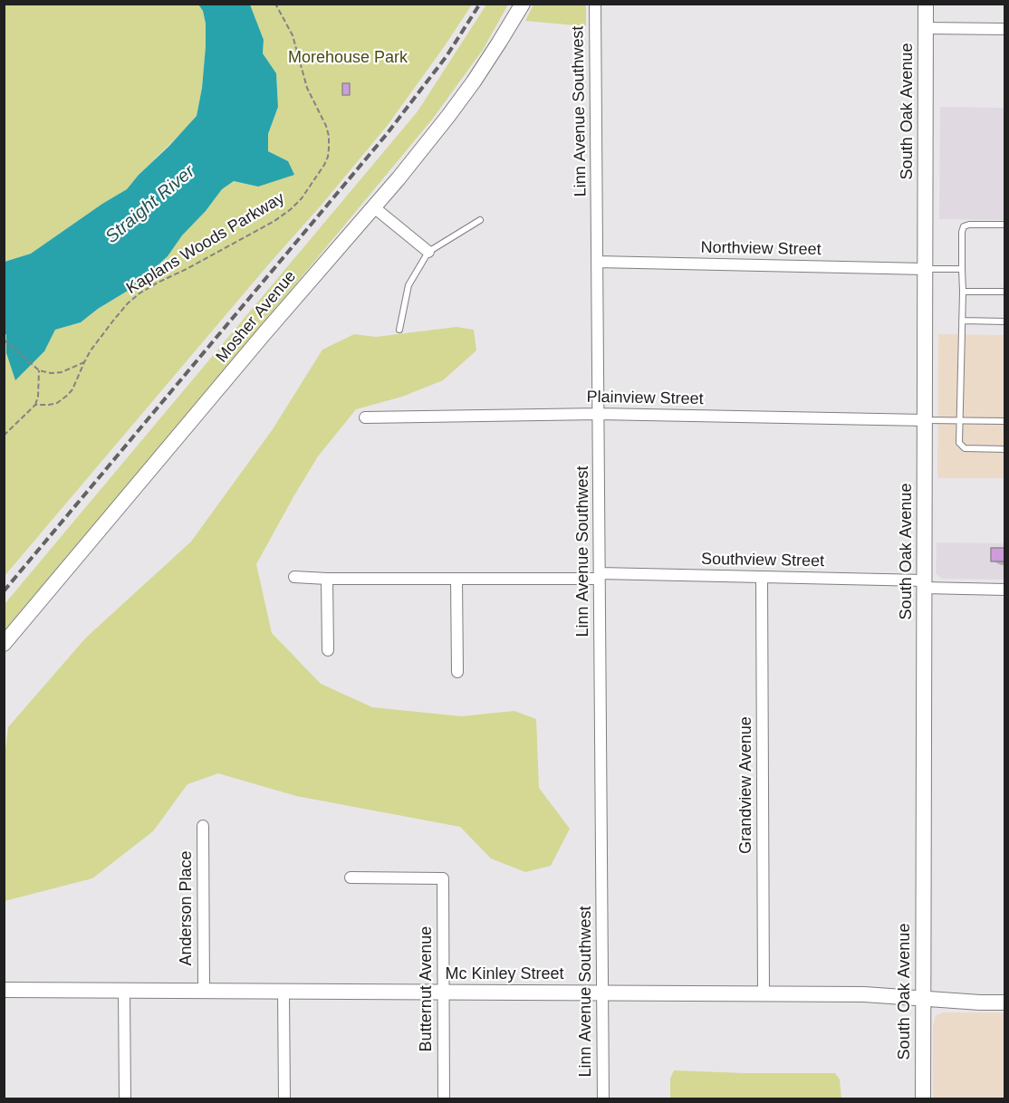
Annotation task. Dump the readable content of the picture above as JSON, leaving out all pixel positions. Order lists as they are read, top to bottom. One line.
{"streets":{"street":["Linn Avenue Southwest","South Oak Avenue","Northview Street","Mosher Avenue","Plainview Street","Southview Street","Grandview Avenue","Anderson Place","Mc Kinley Street","Butternut Avenue"],"path":["Kaplans Woods Parkway"]},"crossings":[["Linn Avenue Southwest","Northview Street"],["Linn Avenue Southwest","Plainview Street"],["Linn Avenue Southwest","Southview Street"],["Linn Avenue Southwest","Mc Kinley Street"],["South Oak Avenue","Northview Street"],["South Oak Avenue","Plainview Street"],["South Oak Avenue","Southview Street"],["South Oak Avenue","Mc Kinley Street"],["Southview Street","Grandview Avenue"],["Grandview Avenue","Mc Kinley Street"],["Anderson Place","Mc Kinley Street"],["Mc Kinley Street","Butternut Avenue"]],"water":["Straight River"],"parks":["Morehouse Park"]}
